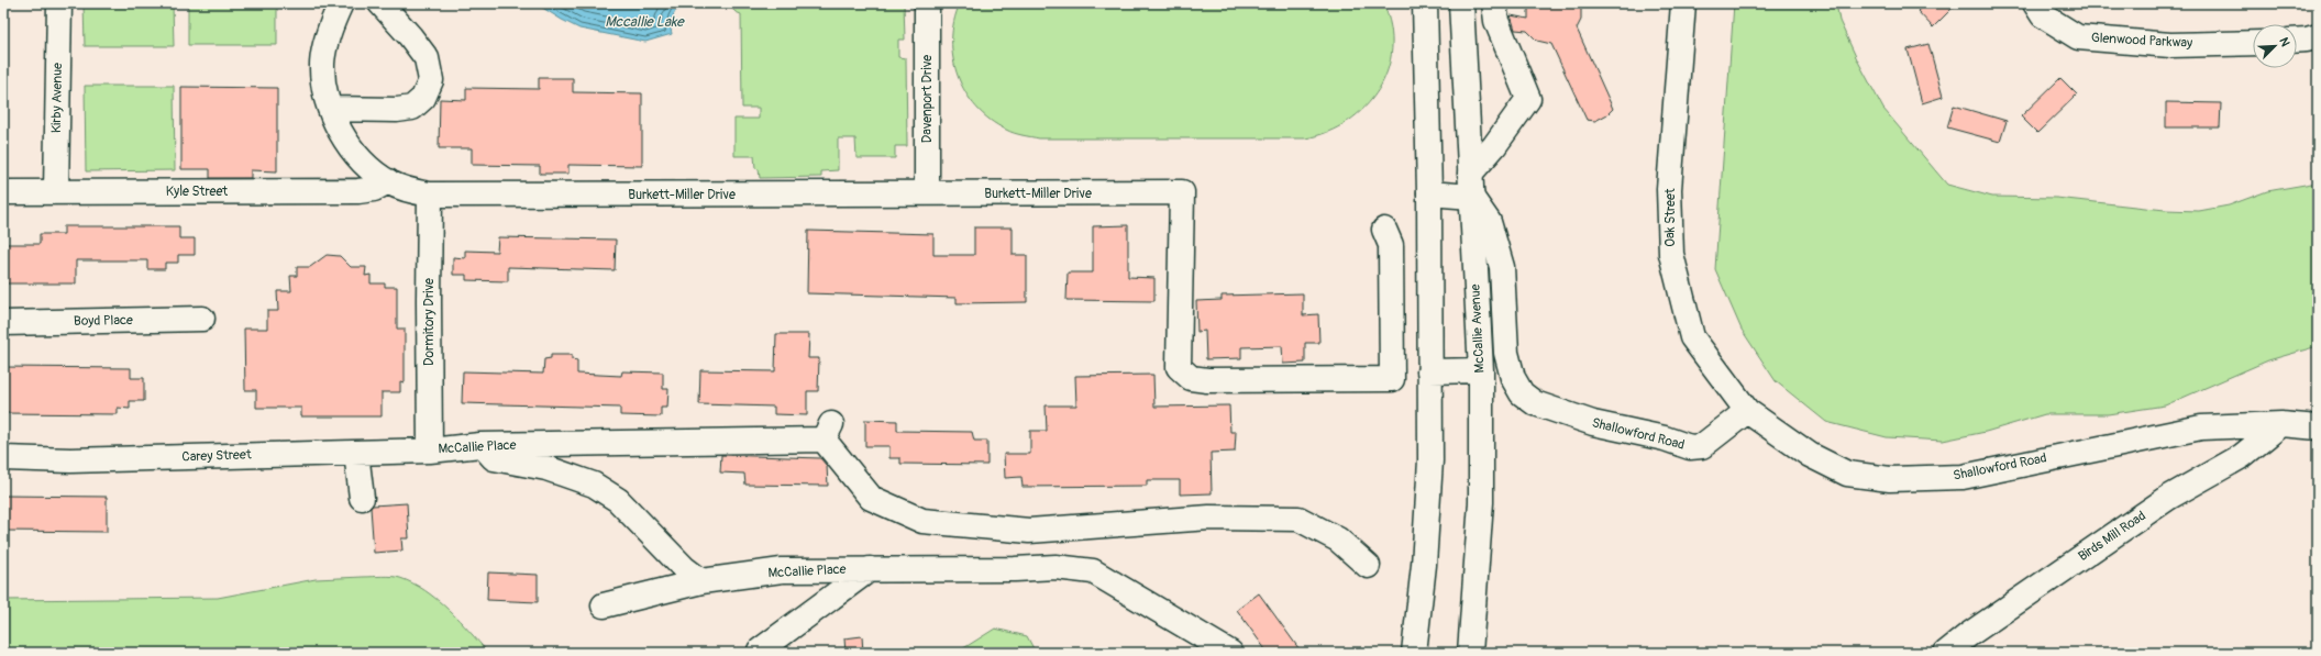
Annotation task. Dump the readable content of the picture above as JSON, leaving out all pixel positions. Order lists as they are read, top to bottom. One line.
{"streets":{"street":["Glenwood Parkway","Kirby Avenue","Davenport Drive","Kyle Street","Burkett-Miller Drive","Oak Street","Boyd Place","Dormitory Drive","McCallie Avenue","Shallowford Road","McCallie Place","Carey Street","Birds Mill Road"]},"crossings":[["Kirby Avenue","Kyle Street"],["Davenport Drive","Burkett-Miller Drive"],["Kyle Street","Burkett-Miller Drive"],["Burkett-Miller Drive","Dormitory Drive"],["Oak Street","Shallowford Road"],["Dormitory Drive","McCallie Place"],["Dormitory Drive","Carey Street"],["McCallie Avenue","Shallowford Road"],["Shallowford Road","Birds Mill Road"],["McCallie Place","Carey Street"]],"water":["Mccallie Lake"],"north":"top right"}
